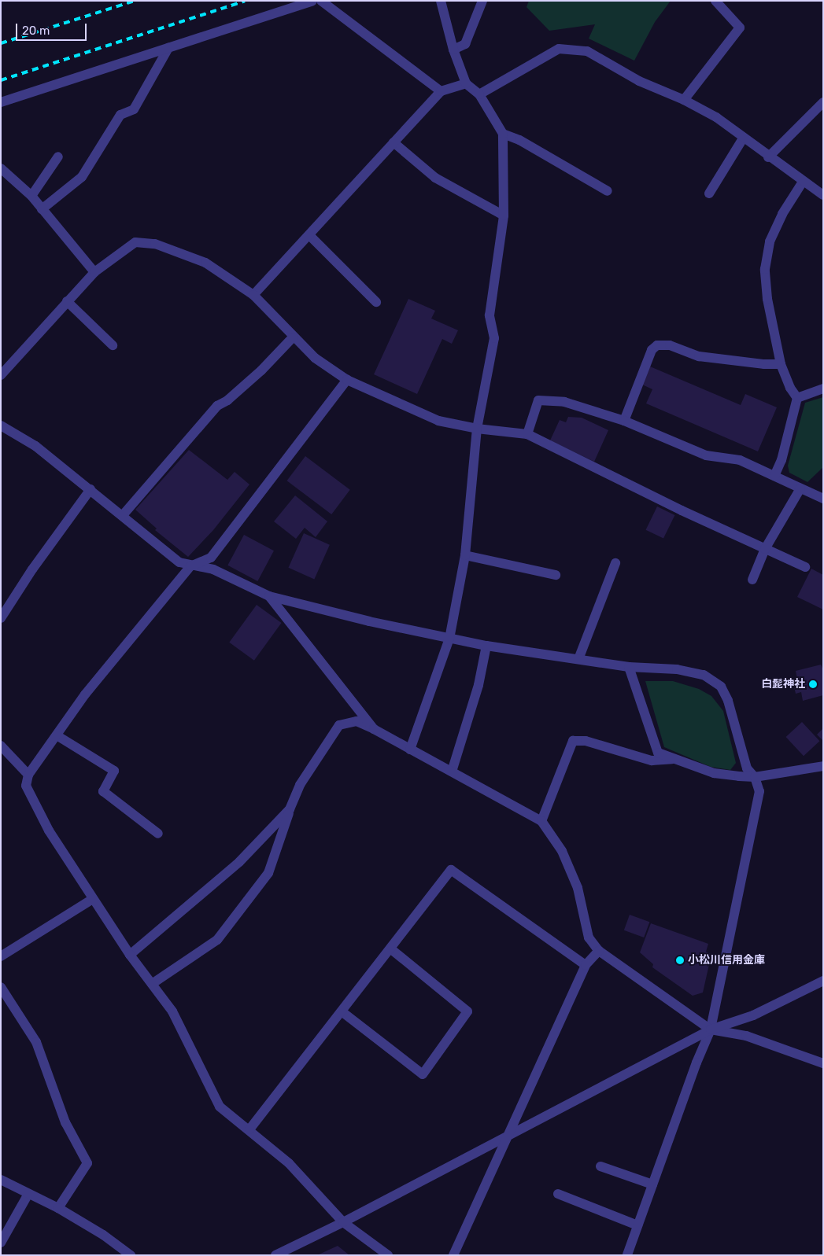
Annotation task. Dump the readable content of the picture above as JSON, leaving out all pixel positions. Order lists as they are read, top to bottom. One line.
{"places":["白髭神社","小松川信用金庫"],"scale_bar":"20 m"}
